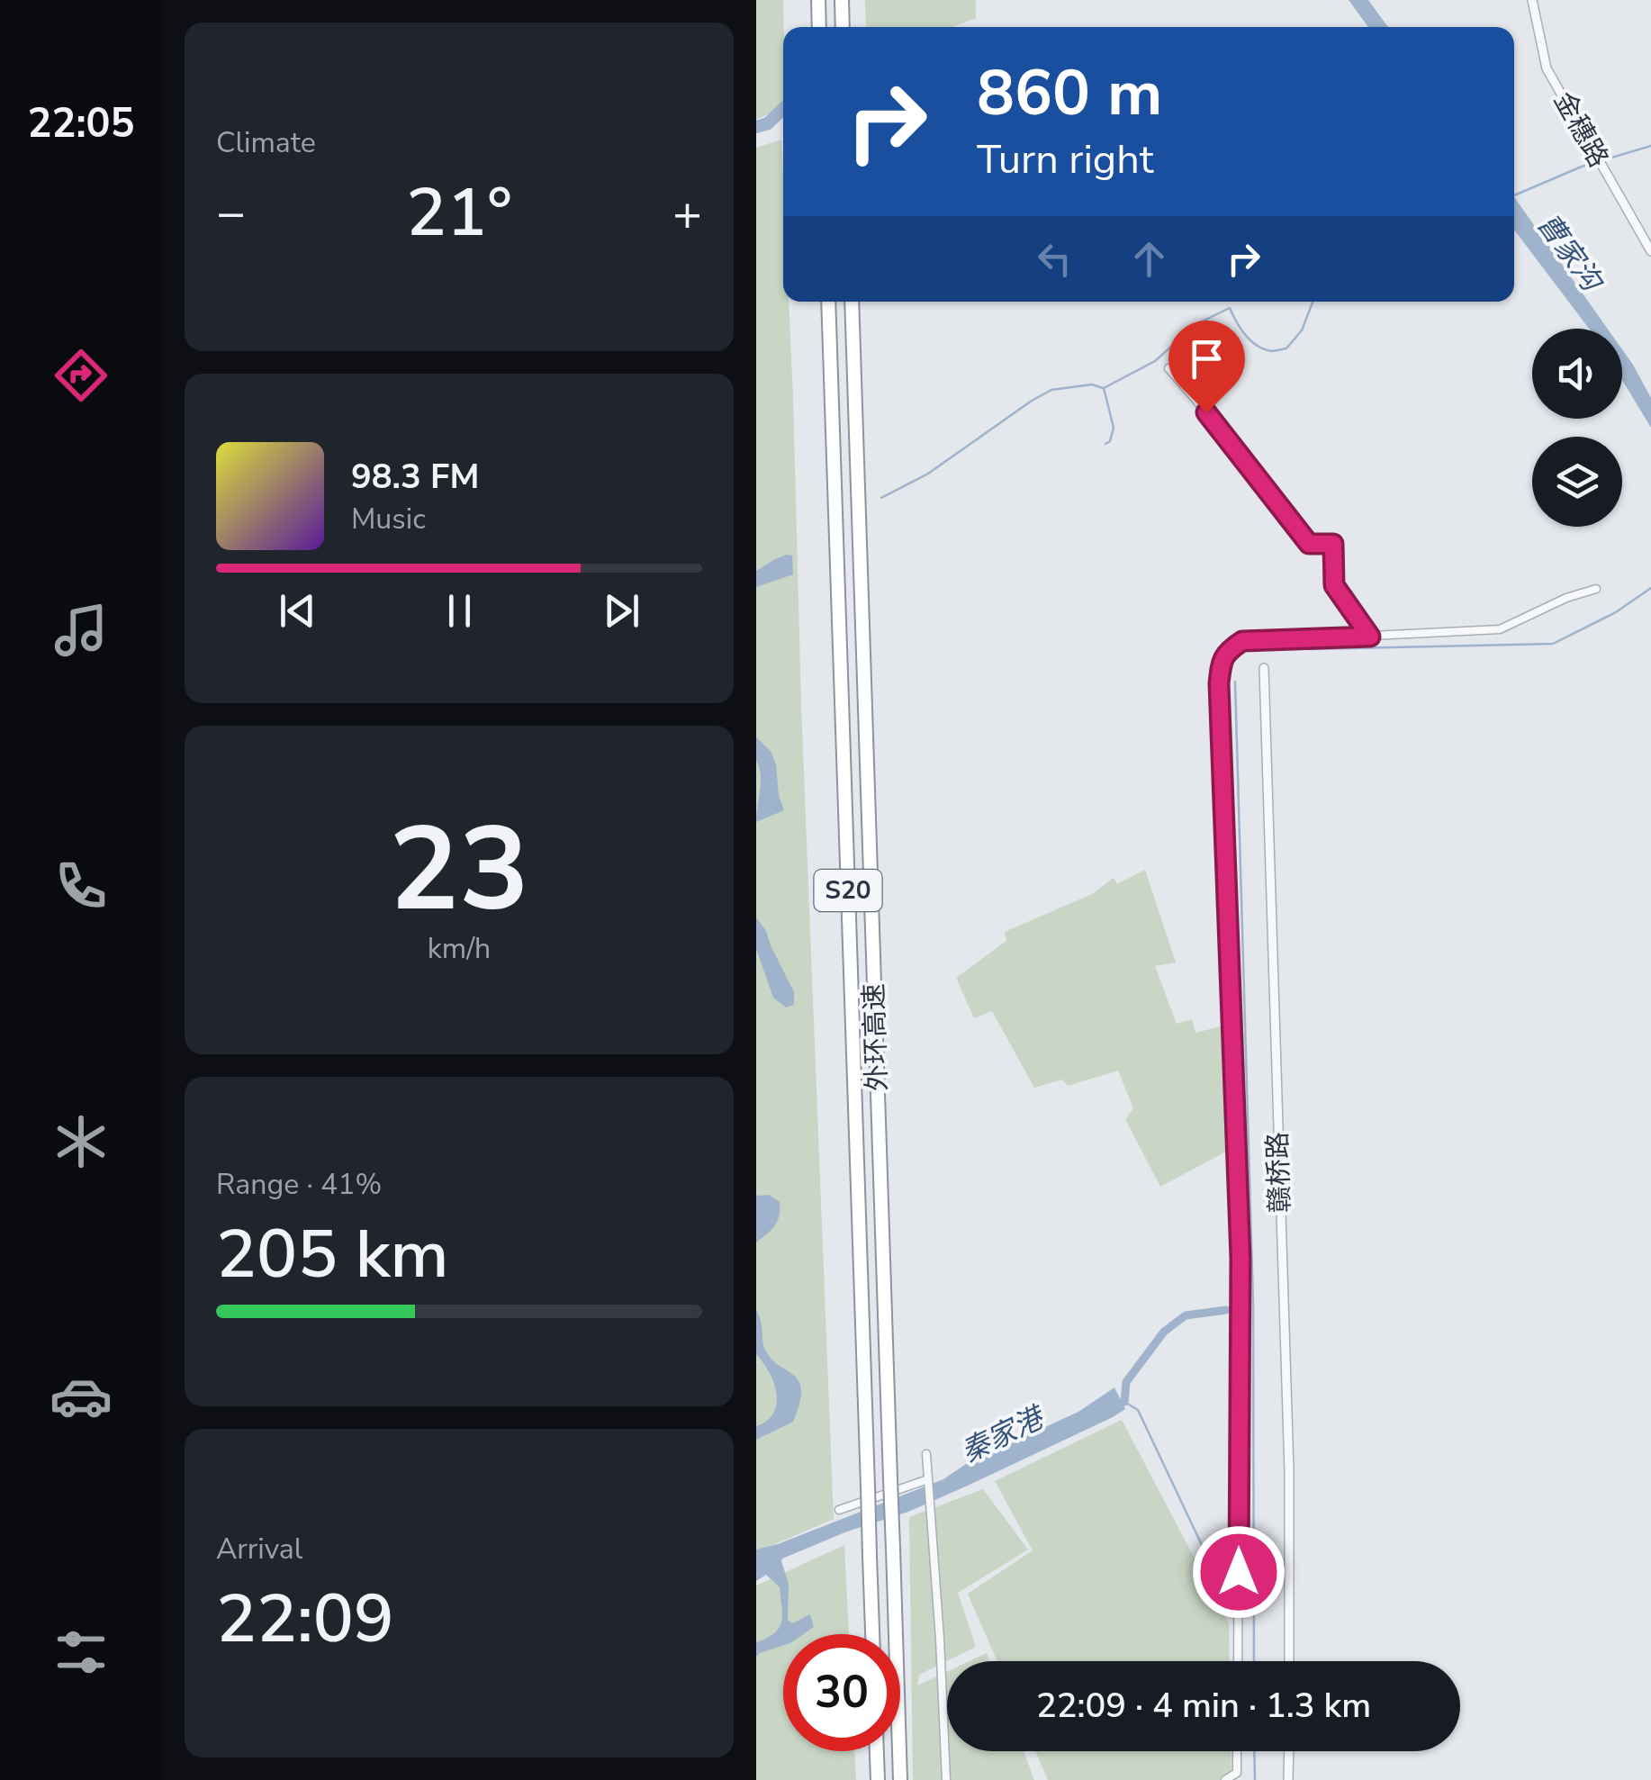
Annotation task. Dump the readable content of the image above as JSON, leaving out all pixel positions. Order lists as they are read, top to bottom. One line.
{"streets":{"highway":["S20","外环高速"],"street":["金穗路","赣桥路"]},"water":["曹家沟","秦家港"],"page":{"tabs":"22:05","tile":["Climate",["23","km/h"],["Range · 41%","205 km"],["Arrival","22:09"]],"turn":["860 m","Turn right"],"heat":["−","21°","+"],"song":["98.3 FM","Music"],"limit":"30","trip":"22:09 · 4 min · 1.3 km"}}
